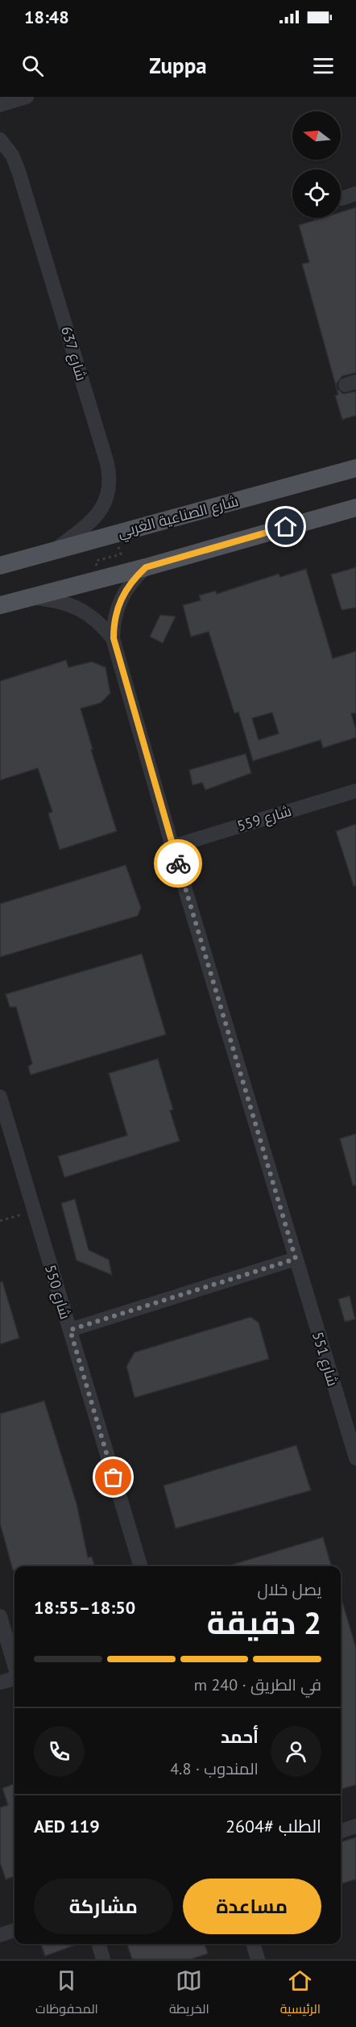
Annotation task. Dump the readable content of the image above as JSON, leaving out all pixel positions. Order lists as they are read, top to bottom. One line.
{"streets":{"main road":["شارع الصناعية الغربي"],"street":["شارع 637","شارع 559","شارع 550","شارع 551"]},"crossings":[["شارع 637","شارع الصناعية الغربي"],["شارع 559","شارع 551"]],"north":"left","page":{"status":"18:48","header":"Zuppa","heading":["2 دقيقة","يصل خلال","18:50–18:55"],"panel":["أحمد","المندوب · 4.8","الطلب #2604","AED 119"],"bar":"في الطريق · 240 m","buttons":["مساعدة","مشاركة"],"tabs":["الرئيسية","الخريطة","المحفوظات"]}}
